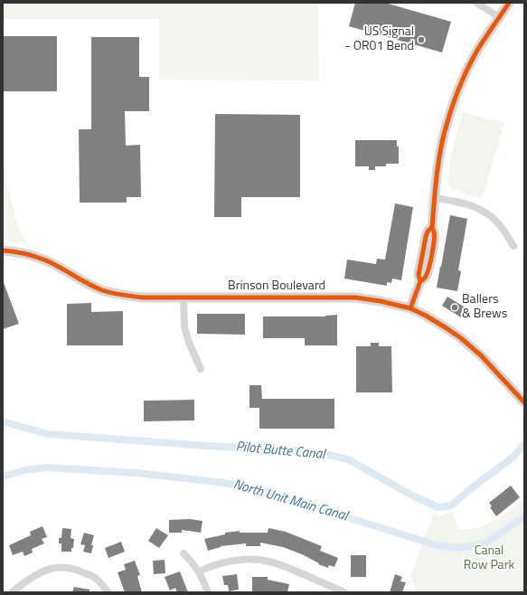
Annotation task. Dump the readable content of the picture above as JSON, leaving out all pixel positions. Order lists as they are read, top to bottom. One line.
{"streets":{"street":["Brinson Boulevard"]},"water":["Pilot Butte Canal","North Unit Main Canal"],"parks":["Canal Row Park"],"places":["US Signal - OR01 Bend","Ballers & Brews"]}
